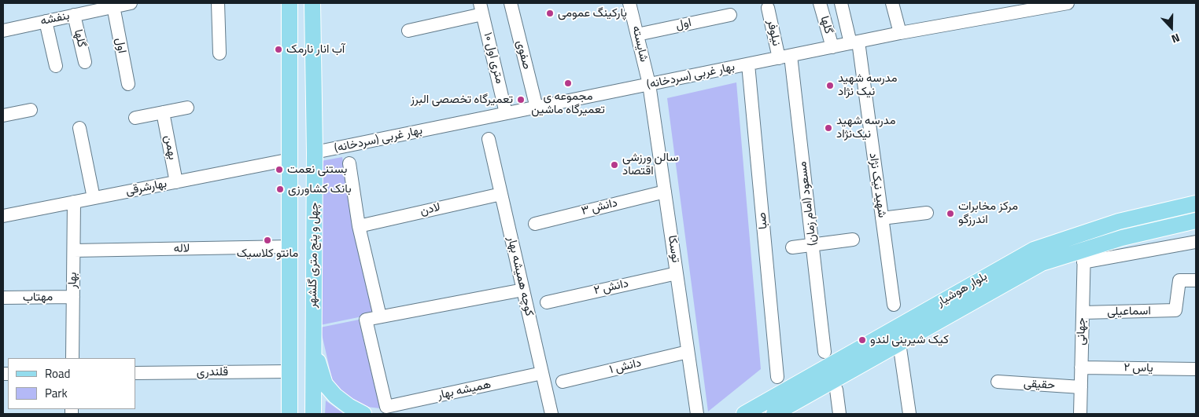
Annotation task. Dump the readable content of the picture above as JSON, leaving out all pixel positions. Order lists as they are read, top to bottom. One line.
{"streets":{"main road":["چهل و پنج متری گلشهر","بلوار هوشیار"],"street":["بنفشه","اول","گلها","نیلوفر","شایسته","صفوی","۱۰ متری اول","بهار غربی (سردخانه)","بهمن","شهید نیک نژاد","بهارشرقی","مسعود (امام زمان)","دانش ۳","لادن","صبا","لاله","توسکا","کوچه همیشه بهار","بهار","دانش ۲","مهتاب","اسماعیلی","جهانی","دانش ۱","یاس ۲","قلندری","حقیقی","همیشه بهار"]},"crossings":[["بنفشه","اول"],["بنفشه","گلها"],["اول","شایسته"],["گلها","بهار غربی (سردخانه)"],["نیلوفر","بهار غربی (سردخانه)"],["نیلوفر","مسعود (امام زمان)"],["شایسته","بهار غربی (سردخانه)"],["شایسته","توسکا"],["صفوی","بهار غربی (سردخانه)"],["۱۰ متری اول","بهار غربی (سردخانه)"],["بهار غربی (سردخانه)","شهید نیک نژاد"],["بهار غربی (سردخانه)","مسعود (امام زمان)"],["بهار غربی (سردخانه)","صبا"],["بهار غربی (سردخانه)","توسکا"],["بهار غربی (سردخانه)","چهل و پنج متری گلشهر"],["بهمن","بهارشرقی"],["بهارشرقی","چهل و پنج متری گلشهر"],["بهارشرقی","بهار"],["دانش ۳","توسکا"],["لادن","کوچه همیشه بهار"],["لاله","چهل و پنج متری گلشهر"],["لاله","بهار"],["توسکا","دانش ۲"],["توسکا","دانش ۱"],["چهل و پنج متری گلشهر","قلندری"],["کوچه همیشه بهار","همیشه بهار"],["بهار","مهتاب"],["بلوار هوشیار","جهانی"],["اسماعیلی","جهانی"],["جهانی","یاس ۲"],["جهانی","حقیقی"]],"places":["پارکینگ عمومی","آب انار نارمک","مجموعه ی تعمیرگاه ماشین","مدرسه شهید نیک نژاد","تعمیرگاه تخصصی البرز","مدرسه شهید نیک‌نژاد","سالن ورزشی اقتصاد","بستنی نعمت","بانک کشاورزی","مرکز مخابرات اندرزگو","مانتو کلاسیک","کیک شیرینی لندو"],"legend":["Road","Park"],"north":"bottom"}
